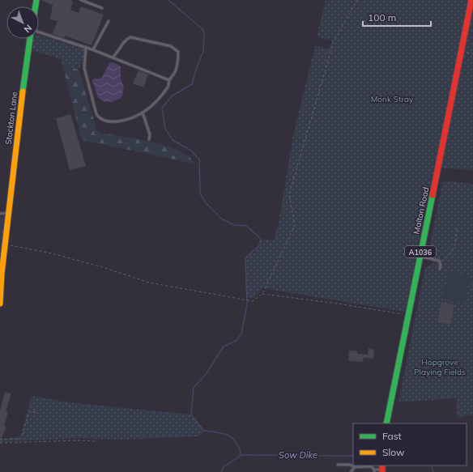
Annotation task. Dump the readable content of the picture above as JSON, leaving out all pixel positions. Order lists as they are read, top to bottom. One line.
{"streets":{"main road":["Stockton Lane","Malton Road","A1036"]},"water":["Sow Dike"],"parks":["Monk Stray","Hopgrove Playing Fields"],"legend":["Fast","Slow"],"scale_bar":"100 m","north":"bottom right"}
